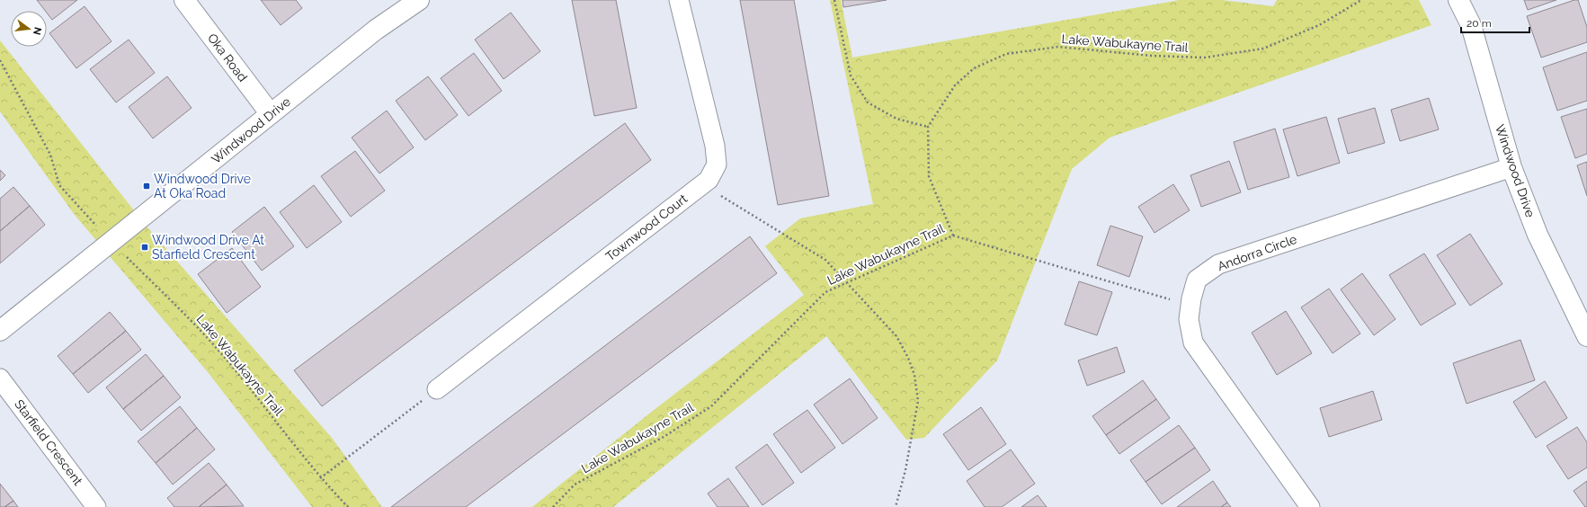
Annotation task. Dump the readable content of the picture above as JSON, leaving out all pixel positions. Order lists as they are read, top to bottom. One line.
{"streets":{"street":["Oka Road","Windwood Drive","Townwood Court","Andorra Circle","Starfield Crescent"],"path":["Lake Wabukayne Trail"]},"crossings":[["Lake Wabukayne Trail","Windwood Drive"],["Oka Road","Windwood Drive"],["Windwood Drive","Andorra Circle"]],"places":{"transit":["Windwood Drive At Oka Road","Windwood Drive At Starfield Crescent"]},"scale_bar":"20 m","north":"right"}
